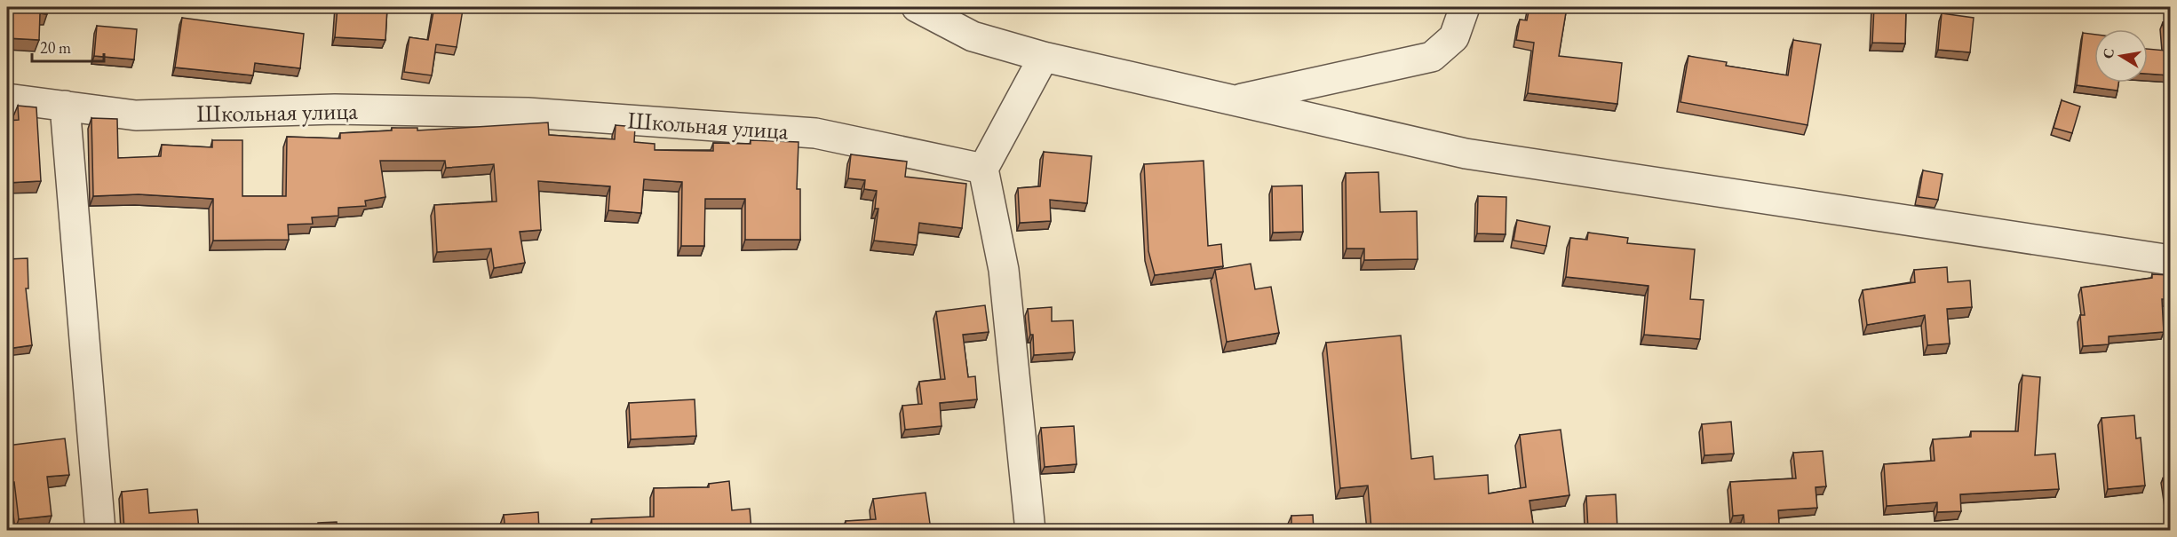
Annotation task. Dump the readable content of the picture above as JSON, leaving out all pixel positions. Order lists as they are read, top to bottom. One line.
{"streets":{"street":["Школьная улица"]},"scale_bar":"20 m","north":"left"}
